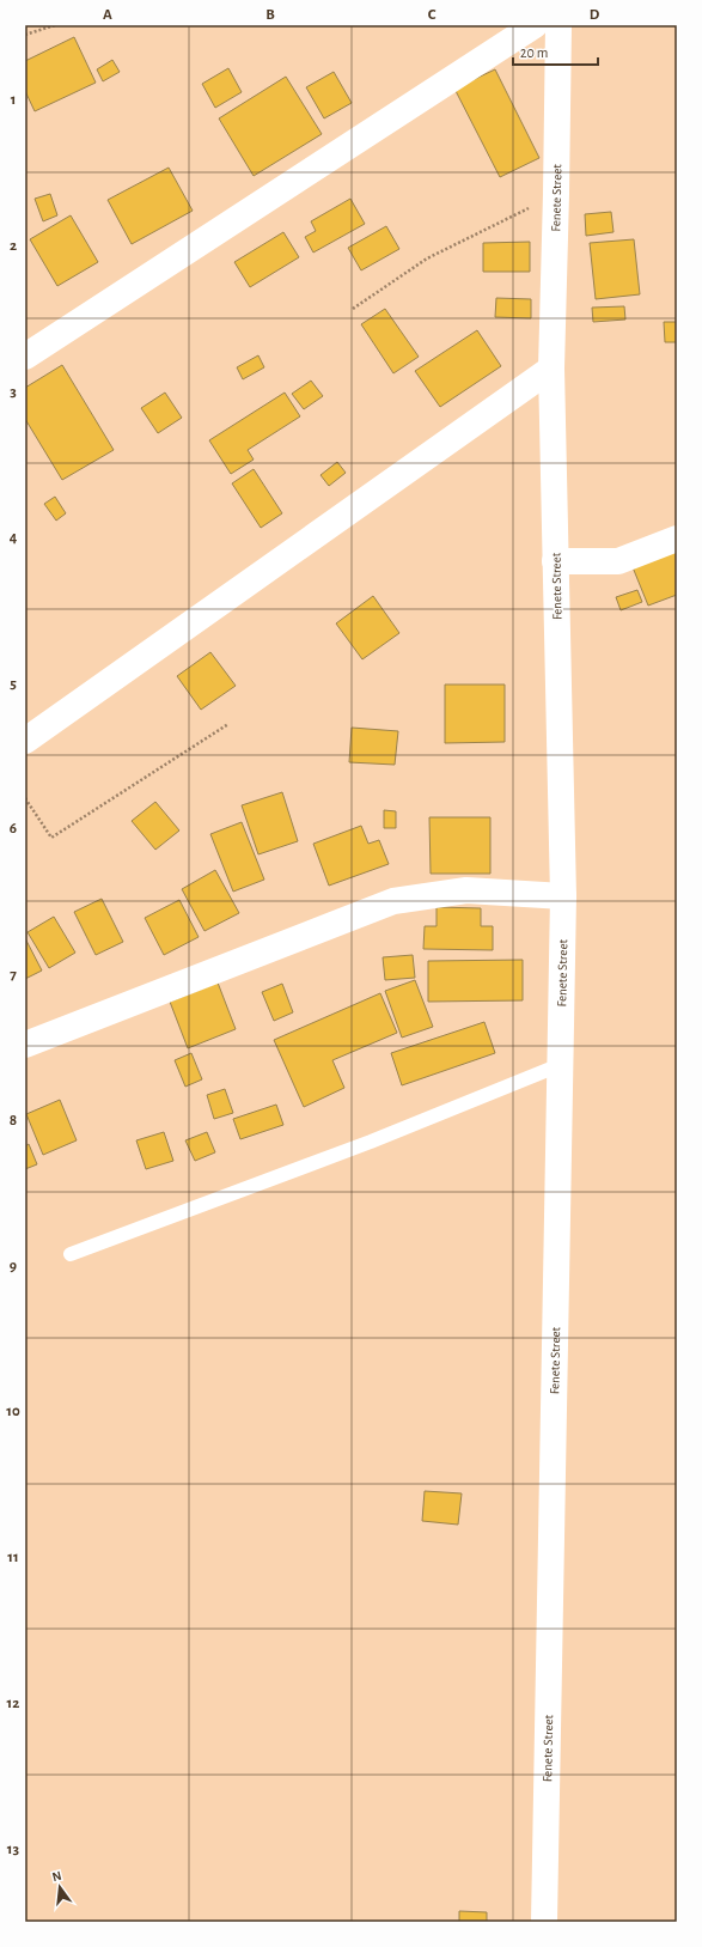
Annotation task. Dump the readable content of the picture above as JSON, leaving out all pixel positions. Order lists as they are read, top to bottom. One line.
{"streets":{"street":["Fenete Street"]},"scale_bar":"20 m","north":"top","grid":{"columns":["A","B","C","D"],"rows":["1","2","3","4","5","6","7","8","9","10","11","12","13"]}}
